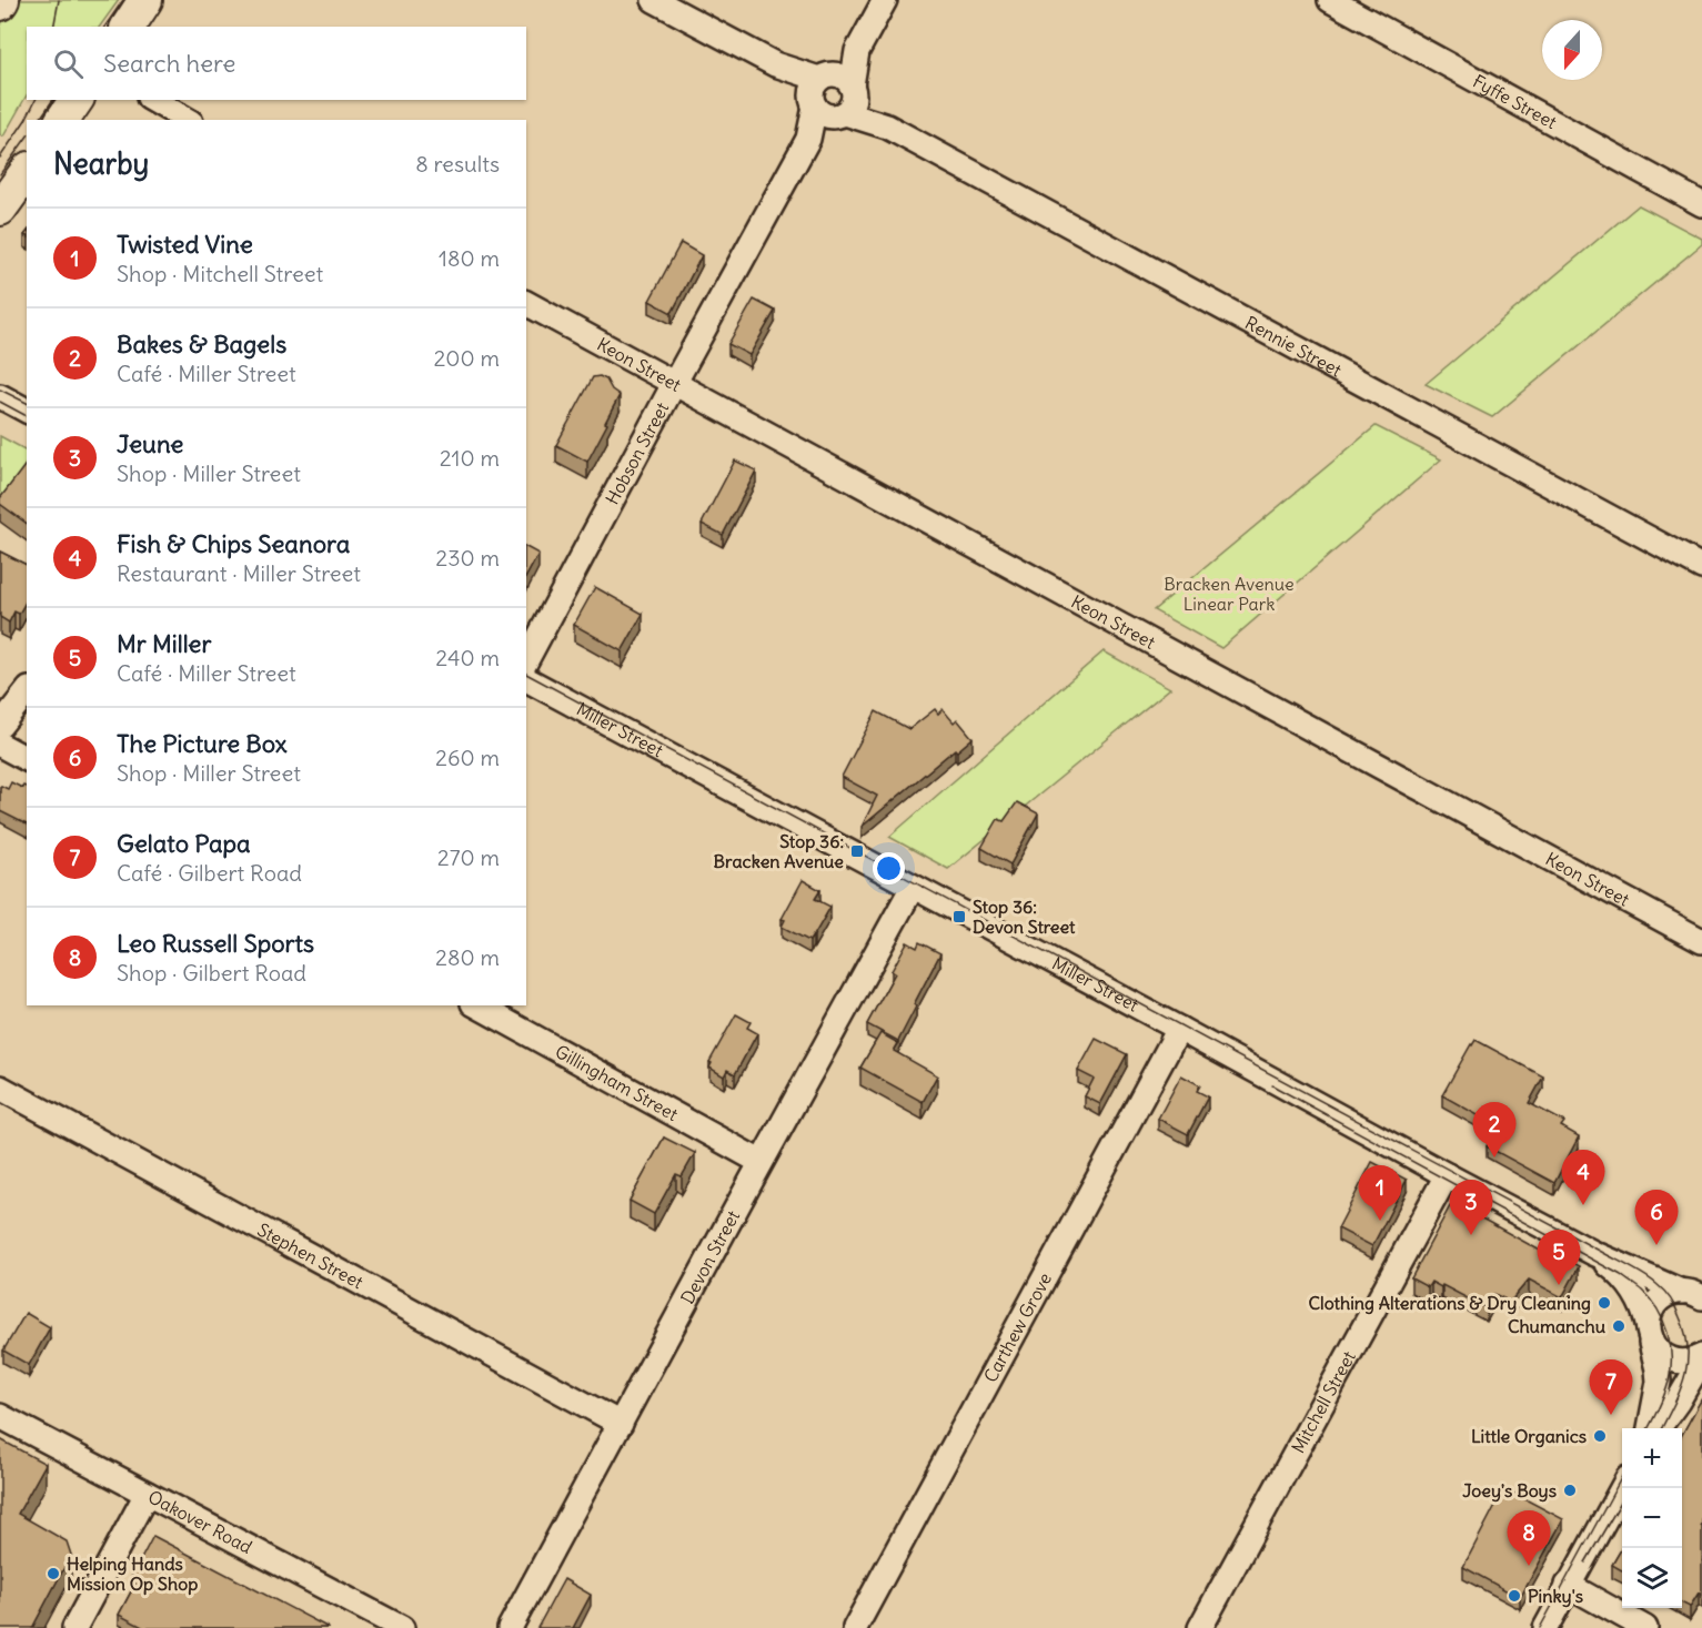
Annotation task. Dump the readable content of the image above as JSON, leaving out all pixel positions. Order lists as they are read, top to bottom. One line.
{"streets":{"street":["Fyffe Street","Rennie Street","Keon Street","Hobson Street","Miller Street","Gillingham Street","Stephen Street","Devon Street","Carthew Grove","Mitchell Street","Oakover Road"]},"crossings":[["Rennie Street","Hobson Street"],["Keon Street","Hobson Street"],["Miller Street","Devon Street"],["Miller Street","Carthew Grove"],["Miller Street","Mitchell Street"],["Gillingham Street","Devon Street"],["Stephen Street","Devon Street"]],"parks":["Bracken Avenue Linear Park"],"places":{"transit":["Stop 36: Bracken Avenue","Stop 36: Devon Street"],"other":["Clothing Alterations & Dry Cleaning","Chumanchu","Little Organics","Joey's Boys","Helping Hands Mission Op Shop","Pinky's"]},"north":"bottom","page":{"search":"Search here","heading":["Nearby","8 results"],"list":[{"mark":"1","name":"Twisted Vine","note":"Shop · Mitchell Street","value":"180 m"},{"mark":"2","name":"Bakes & Bagels","note":"Café · Miller Street","value":"200 m"},{"mark":"3","name":"Jeune","note":"Shop · Miller Street","value":"210 m"},{"mark":"4","name":"Fish & Chips Seanora","note":"Restaurant · Miller Street","value":"230 m"},{"mark":"5","name":"Mr Miller","note":"Café · Miller Street","value":"240 m"},{"mark":"6","name":"The Picture Box","note":"Shop · Miller Street","value":"260 m"},{"mark":"7","name":"Gelato Papa","note":"Café · Gilbert Road","value":"270 m"},{"mark":"8","name":"Leo Russell Sports","note":"Shop · Gilbert Road","value":"280 m"}],"pins":["2","4","1","3","6","5","7","8"],"map_buttons":["+","−"]}}
